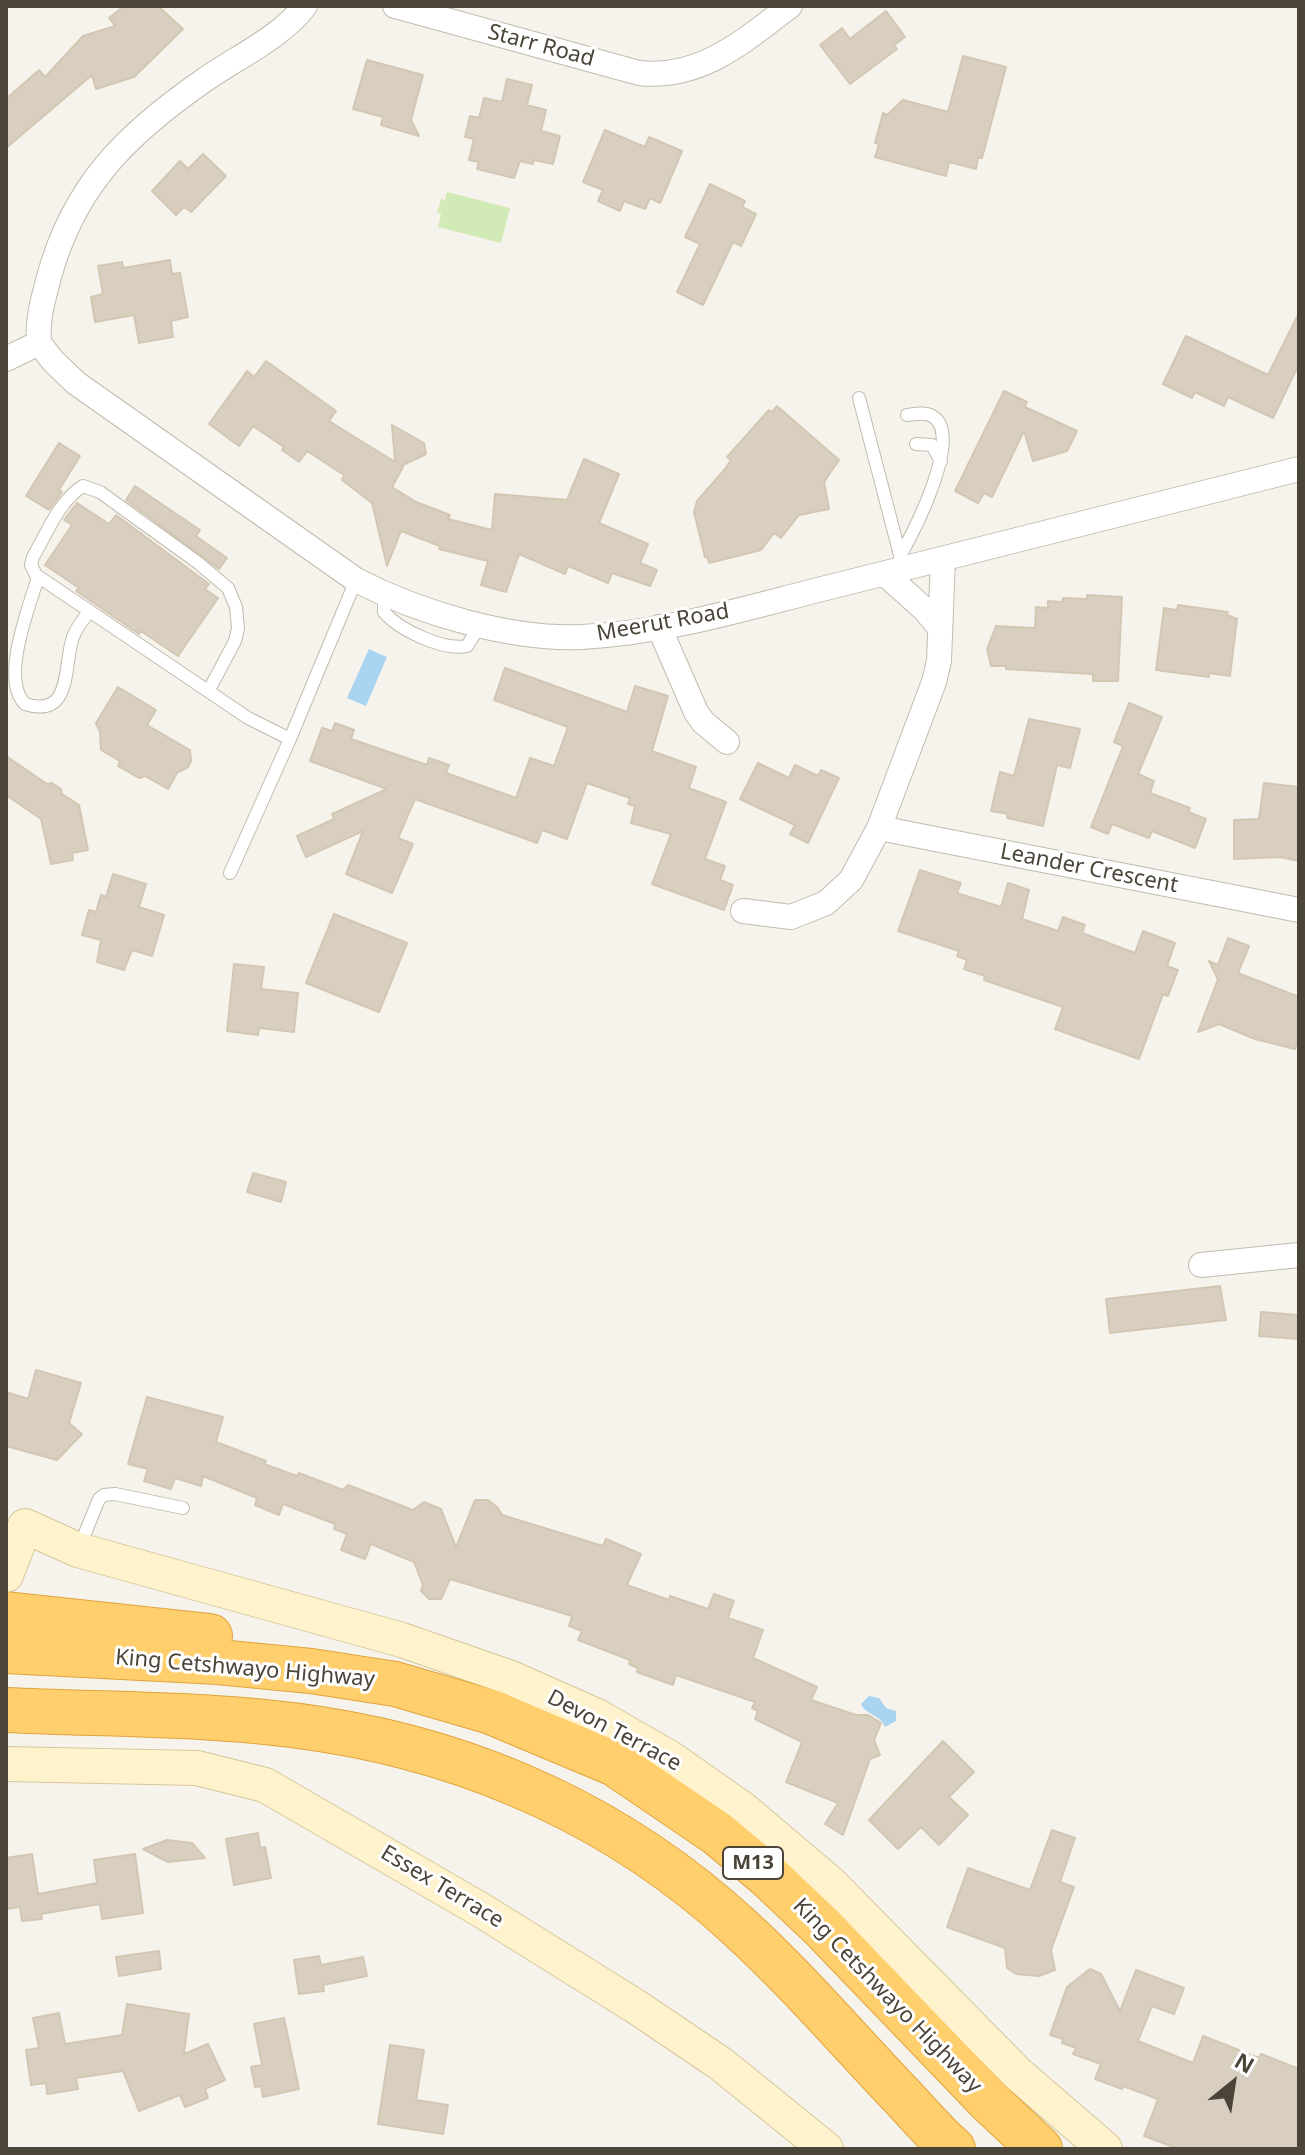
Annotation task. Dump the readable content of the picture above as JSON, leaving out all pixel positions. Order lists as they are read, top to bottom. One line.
{"streets":{"highway":["King Cetshwayo Highway","M13"],"street":["Starr Road","Meerut Road","Leander Crescent","Devon Terrace","Essex Terrace"]},"north":"top right"}
